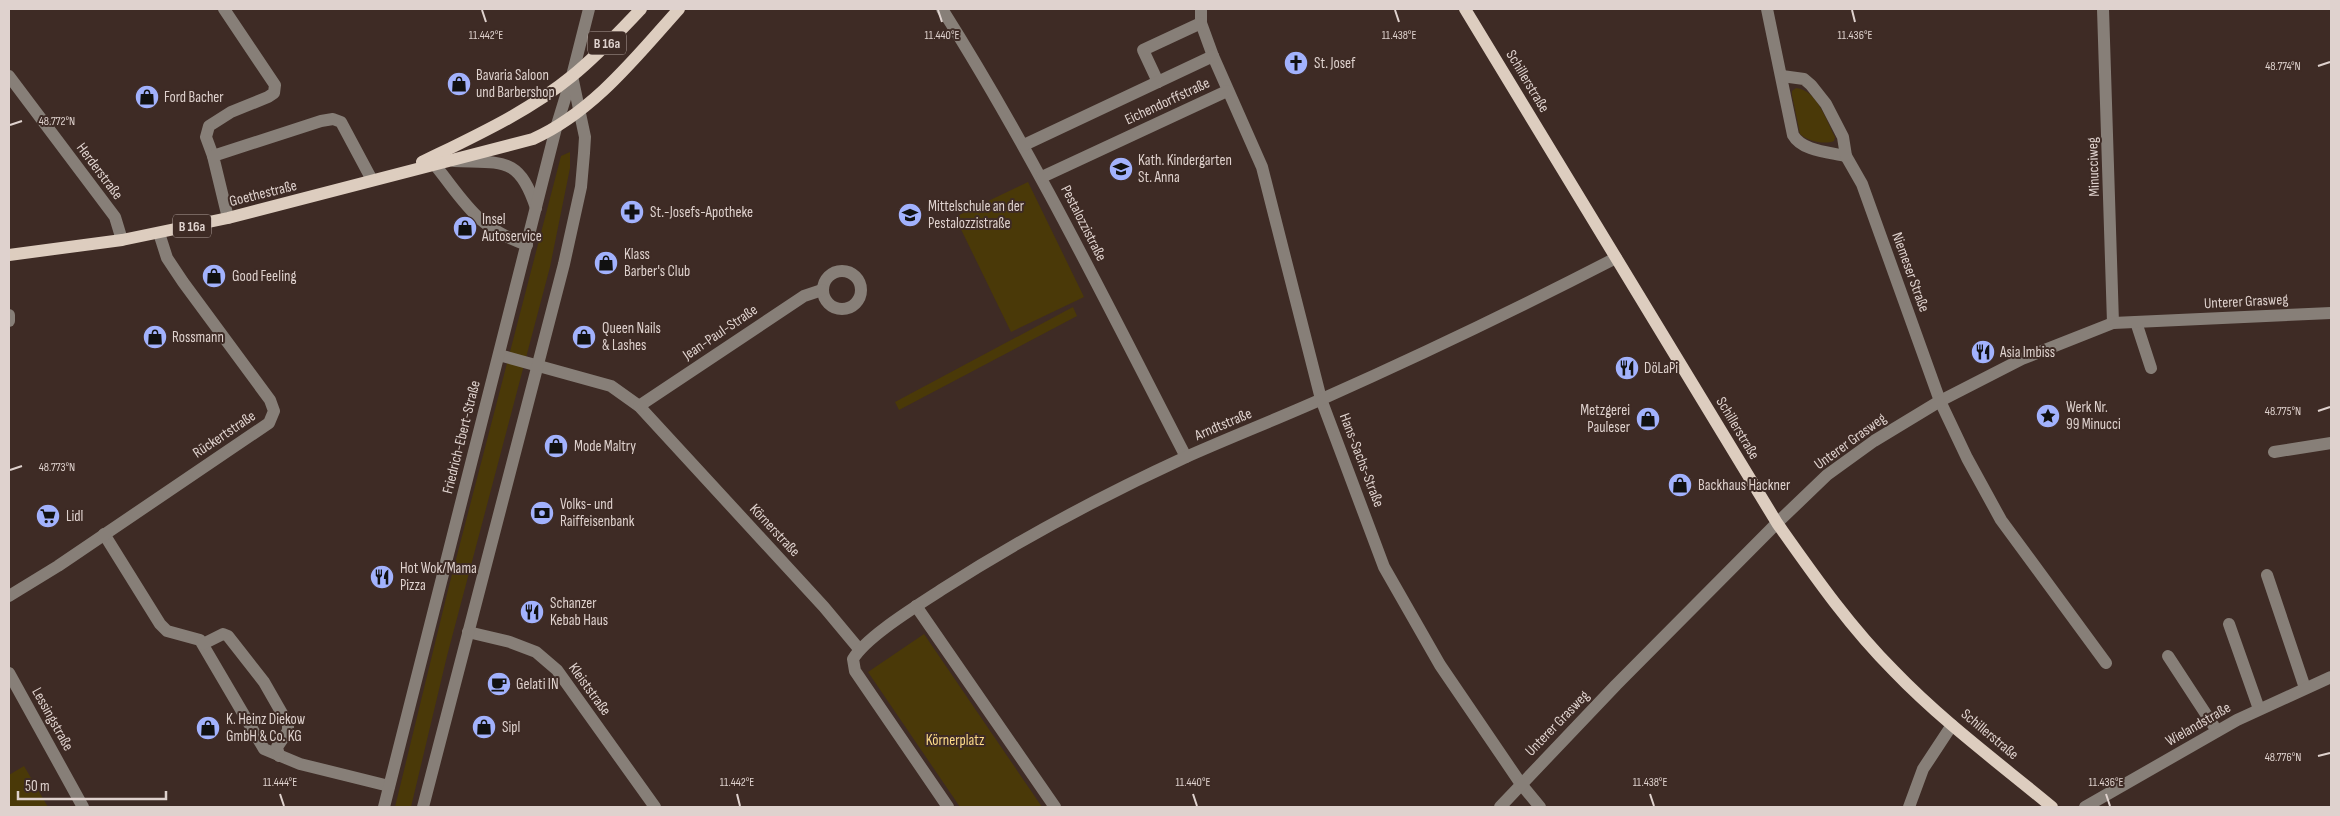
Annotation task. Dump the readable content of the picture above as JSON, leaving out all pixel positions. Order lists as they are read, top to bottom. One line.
{"streets":{"main road":["B 16a","Schillerstraße","Goethestraße"],"street":["Eichendorffstraße","Minucciweg","Herderstraße","Pestalozzistraße","Niemeser Straße","Unterer Grasweg","Jean-Paul-Straße","Arndtstraße","Rückertstraße","Friedrich-Ebert-Straße","Hans-Sachs-Straße","Körnerstraße","Kleiststraße","Lessingstraße","Wielandstraße"]},"crossings":[["Schillerstraße","Unterer Grasweg"],["Schillerstraße","Arndtstraße"],["Eichendorffstraße","Pestalozzistraße"],["Eichendorffstraße","Hans-Sachs-Straße"],["Minucciweg","Unterer Grasweg"],["Herderstraße","Goethestraße"],["Goethestraße","Rückertstraße"],["Goethestraße","Friedrich-Ebert-Straße"],["Pestalozzistraße","Arndtstraße"],["Niemeser Straße","Unterer Grasweg"],["Unterer Grasweg","Hans-Sachs-Straße"],["Jean-Paul-Straße","Körnerstraße"],["Arndtstraße","Hans-Sachs-Straße"],["Arndtstraße","Körnerstraße"],["Friedrich-Ebert-Straße","Körnerstraße"],["Friedrich-Ebert-Straße","Kleiststraße"]],"parks":["Körnerplatz"],"places":{"church":["St. Josef"],"shop":["Bavaria Saloon und Barbershop","Ford Bacher","Insel Autoservice","Klass Barber's Club","Good Feeling","Rossmann","Queen Nails & Lashes","Metzgerei Pauleser","Mode Maltry","Backhaus Hackner","Sipl","K. Heinz Diekow GmbH & Co. KG"],"school or university":["Kath. Kindergarten St. Anna","Mittelschule an der Pestalozzistraße"],"pharmacy":["St.-Josefs-Apotheke"],"restaurant":["Asia Imbiss","DöLaPi","Hot Wok/Mama Pizza","Schanzer Kebab Haus"],"place":["Werk Nr. 99 Minucci"],"bank":["Volks- und Raiffeisenbank"],"supermarket":["Lidl"],"cafe":["Gelati IN"]},"scale_bar":"50 m","coordinates":["11.442°E","11.440°E","11.438°E","11.436°E","48.774°N","48.772°N","48.775°N","48.773°N","48.776°N","11.444°E"]}
